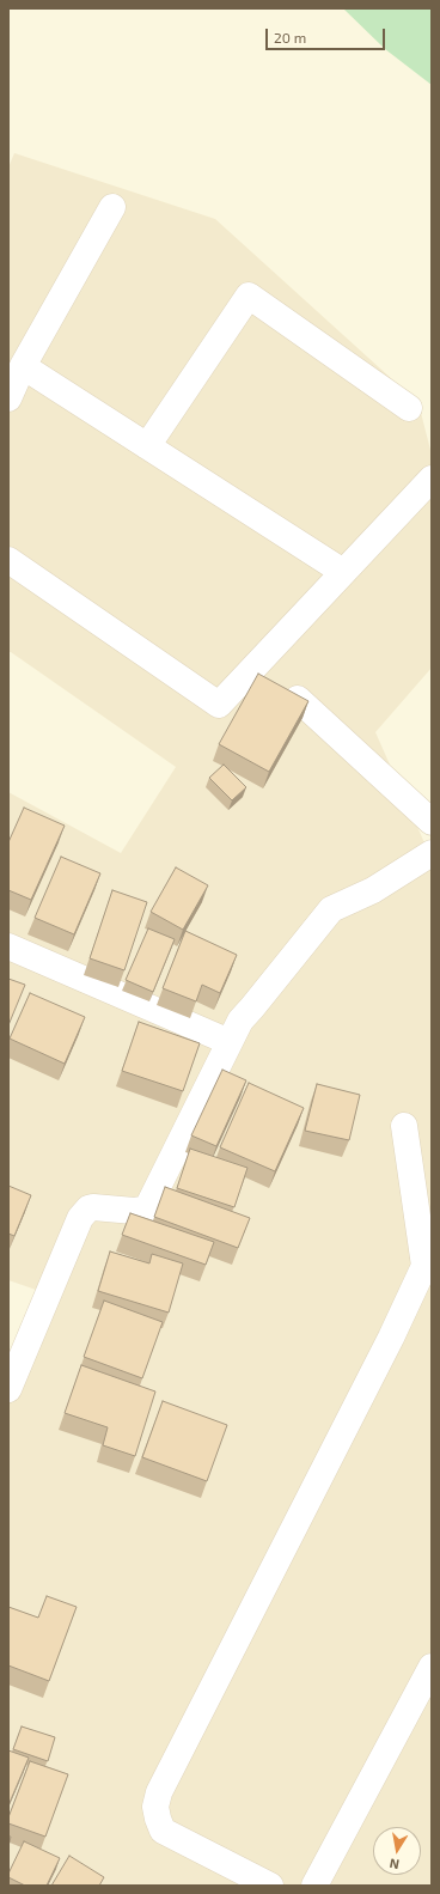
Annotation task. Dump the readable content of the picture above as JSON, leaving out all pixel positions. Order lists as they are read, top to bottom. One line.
{"scale_bar":"20 m","north":"bottom"}
